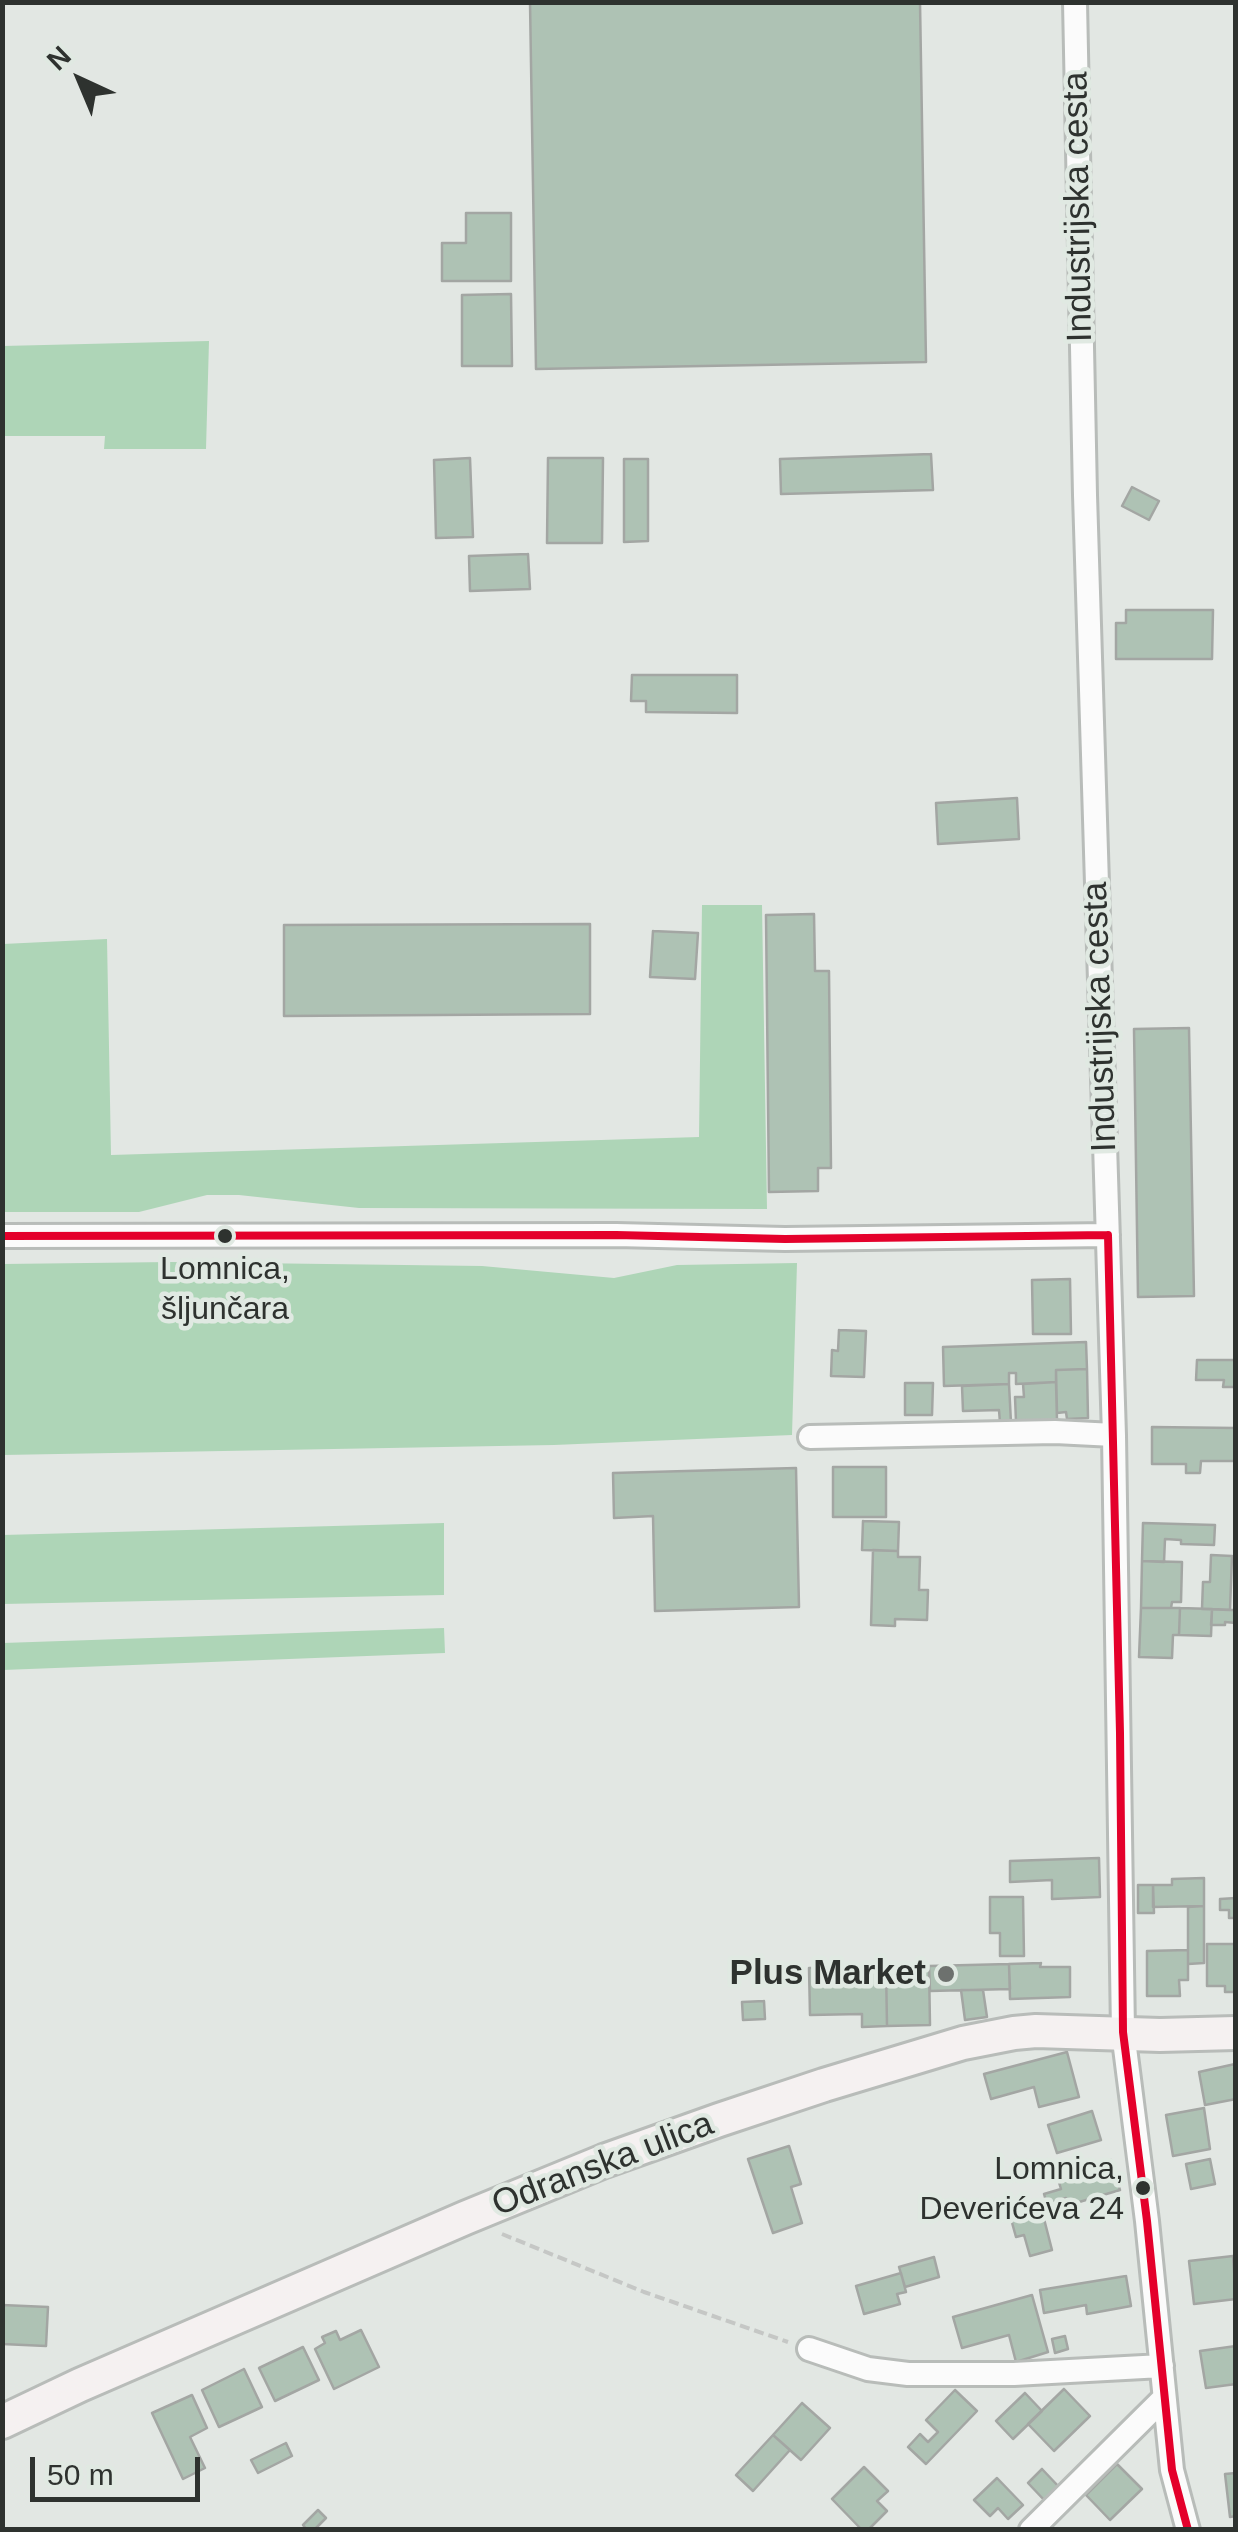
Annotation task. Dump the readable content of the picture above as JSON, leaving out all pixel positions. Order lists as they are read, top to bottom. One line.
{"streets":{"main road":["Odranska ulica"],"street":["Industrijska cesta"]},"crossings":[["Industrijska cesta","Odranska ulica"]],"places":["Lomnica, šljunčara","Plus Market","Lomnica, Deverićeva 24"],"scale_bar":"50 m","north":"top left"}
